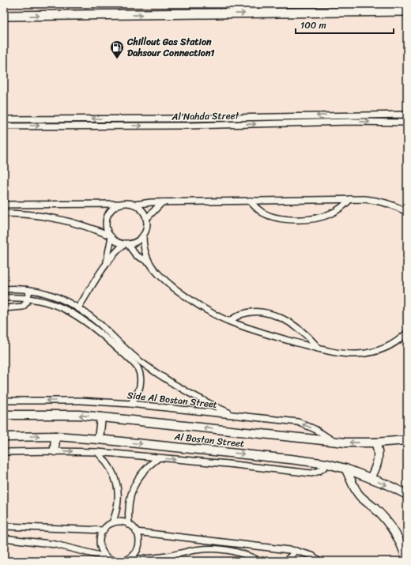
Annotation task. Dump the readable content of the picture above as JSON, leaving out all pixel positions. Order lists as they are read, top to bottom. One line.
{"streets":{"street":["Al Nahda Street","Side Al Bostan Street","Al Bostan Street"]},"crossings":[["Side Al Bostan Street","Al Bostan Street"]],"places":{"fuel station":["Chillout Gas Station Dahsour Connection1"]},"scale_bar":"100 m"}
